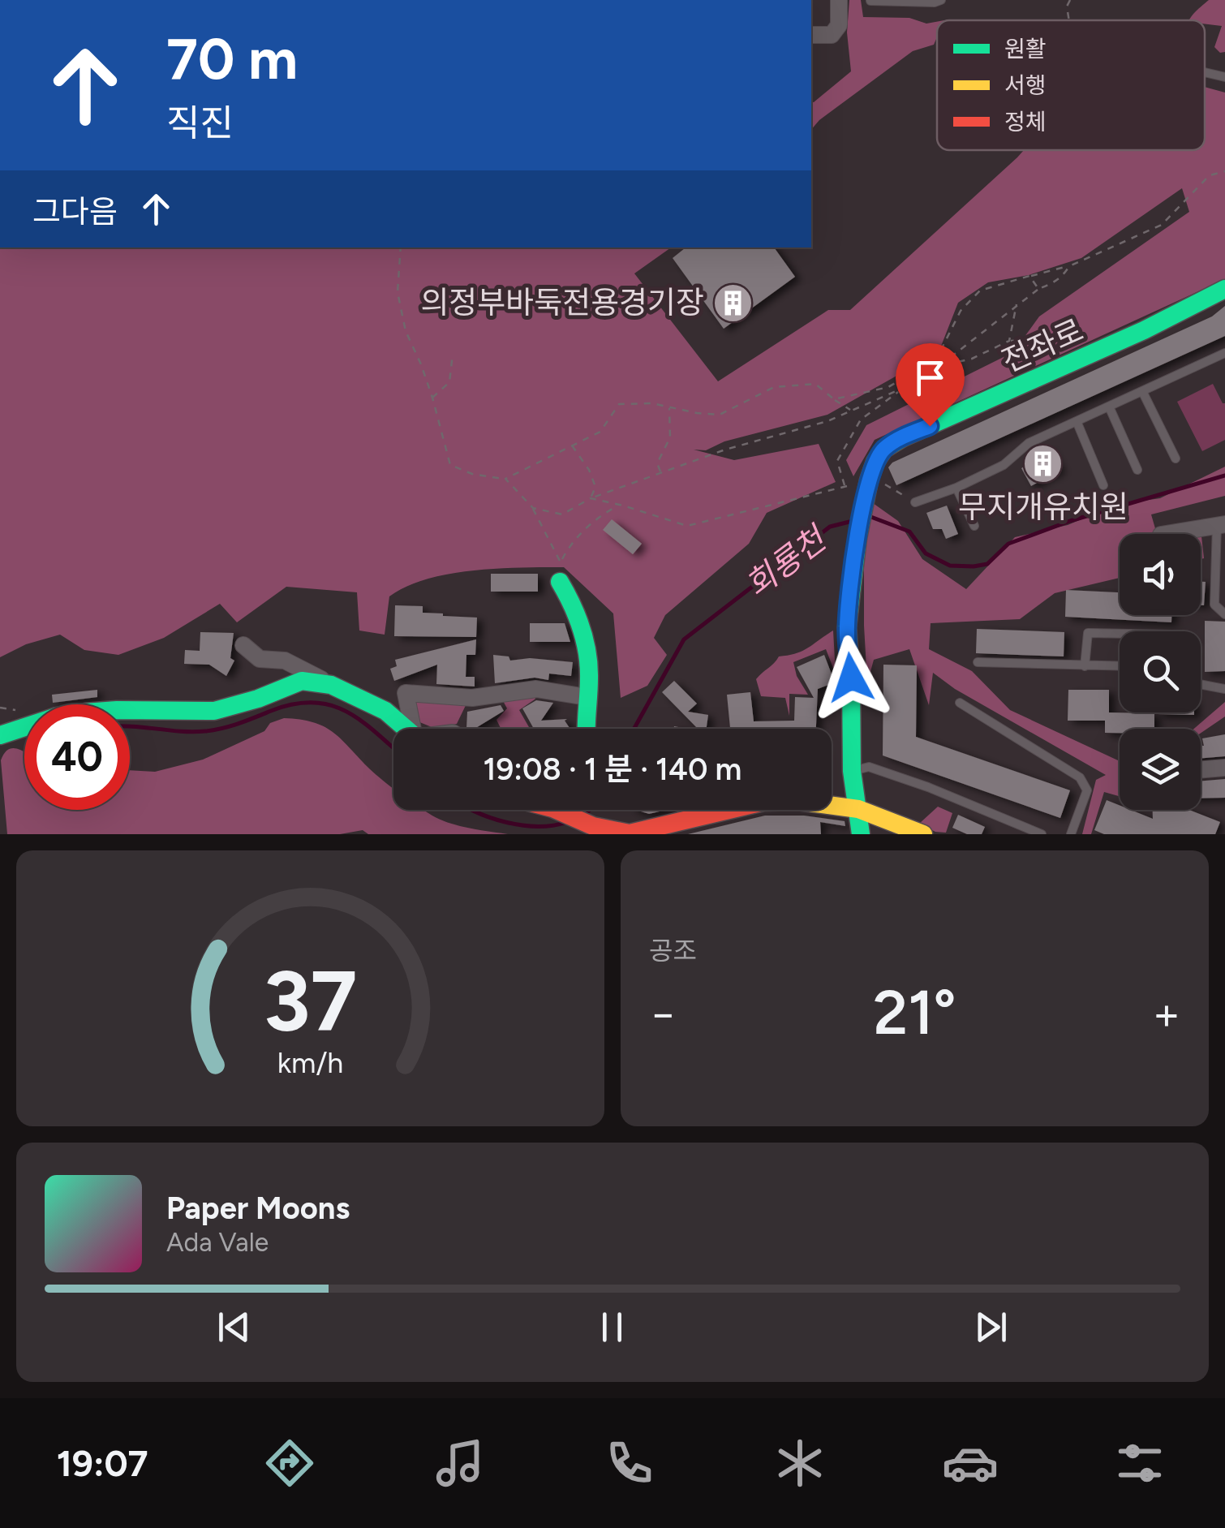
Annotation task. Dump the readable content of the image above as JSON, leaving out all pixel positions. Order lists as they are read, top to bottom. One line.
{"streets":{"street":["전좌로"]},"water":["회룡천"],"places":{"building":["의정부바둑전용경기장","무지개유치원"]},"legend":["원활","서행","정체"],"page":{"turn":["70 m","직진"],"then":"그다음","limit":"40","trip":"19:08 · 1 분 · 140 m","tile":"공조","heat":["−","21°","+"],"song":["Paper Moons","Ada Vale"],"tabs":"19:07","gauge":["37","km/h"]}}
